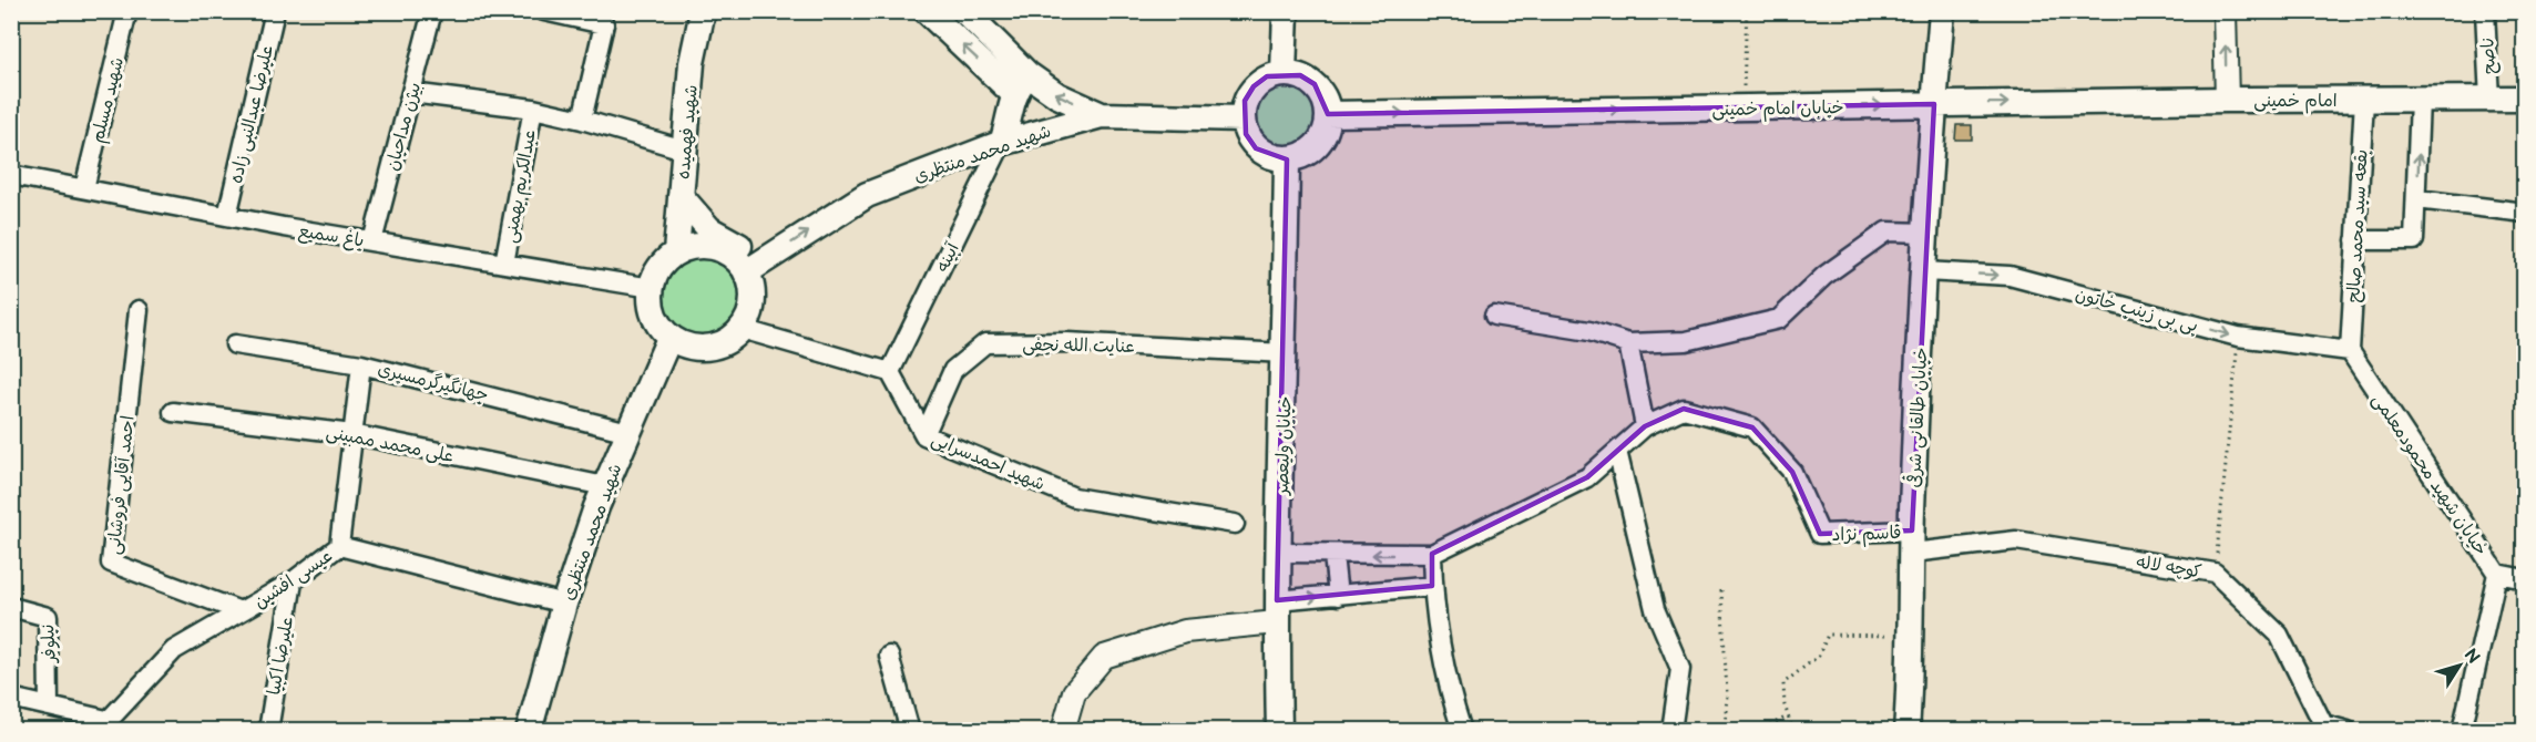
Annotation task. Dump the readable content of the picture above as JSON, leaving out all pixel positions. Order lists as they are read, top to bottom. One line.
{"streets":{"main road":["امام خمینی","خیابان امام خمینی","شهید فهمیده","شهید محمد منتظری","خیابان طالقانی شرقی","خیابان ولیعصر"],"street":["ناصح","شهید مسلم","علیرضا عبدالنبی زاده","بیژن مداحیان","عبدالکریم بهمنی","بقعه سید محمد صالح","باغ سمیع","آبینه","بی بی زینب خاتون","عنایت الله نجفی","جهانگیرگرمسیری","علی محمد ممبینی","شهید احمدسرایی","خیابان شهید محمودمعلمی","احمد آقایی فروشانی","قاسم نژاد","کوچه لاله","عیسی افشین","نیلوفر","علیرضا اکبیا"]},"crossings":[["ناصح","امام خمینی"],["شهید مسلم","باغ سمیع"],["امام خمینی","خیابان امام خمینی"],["امام خمینی","بقعه سید محمد صالح"],["خیابان امام خمینی","شهید محمد منتظری"],["خیابان امام خمینی","خیابان طالقانی شرقی"],["خیابان امام خمینی","خیابان ولیعصر"],["علیرضا عبدالنبی زاده","باغ سمیع"],["بیژن مداحیان","عبدالکریم بهمنی"],["بیژن مداحیان","باغ سمیع"],["شهید فهمیده","شهید محمد منتظری"],["شهید فهمیده","عبدالکریم بهمنی"],["شهید فهمیده","باغ سمیع"],["شهید محمد منتظری","باغ سمیع"],["شهید محمد منتظری","آبینه"],["شهید محمد منتظری","جهانگیرگرمسیری"],["شهید محمد منتظری","علی محمد ممبینی"],["شهید محمد منتظری","خیابان ولیعصر"],["شهید محمد منتظری","عیسی افشین"],["عبدالکریم بهمنی","باغ سمیع"],["بقعه سید محمد صالح","بی بی زینب خاتون"],["بقعه سید محمد صالح","خیابان شهید محمودمعلمی"],["آبینه","شهید احمدسرایی"],["بی بی زینب خاتون","خیابان طالقانی شرقی"],["بی بی زینب خاتون","خیابان شهید محمودمعلمی"],["عنایت الله نجفی","خیابان ولیعصر"],["عنایت الله نجفی","شهید احمدسرایی"],["خیابان طالقانی شرقی","قاسم نژاد"],["خیابان طالقانی شرقی","کوچه لاله"],["احمد آقایی فروشانی","عیسی افشین"],["قاسم نژاد","کوچه لاله"],["عیسی افشین","علیرضا اکبیا"]],"one_way":["خیابان امام خمینی","بی بی زینب خاتون"],"north":"top right"}
